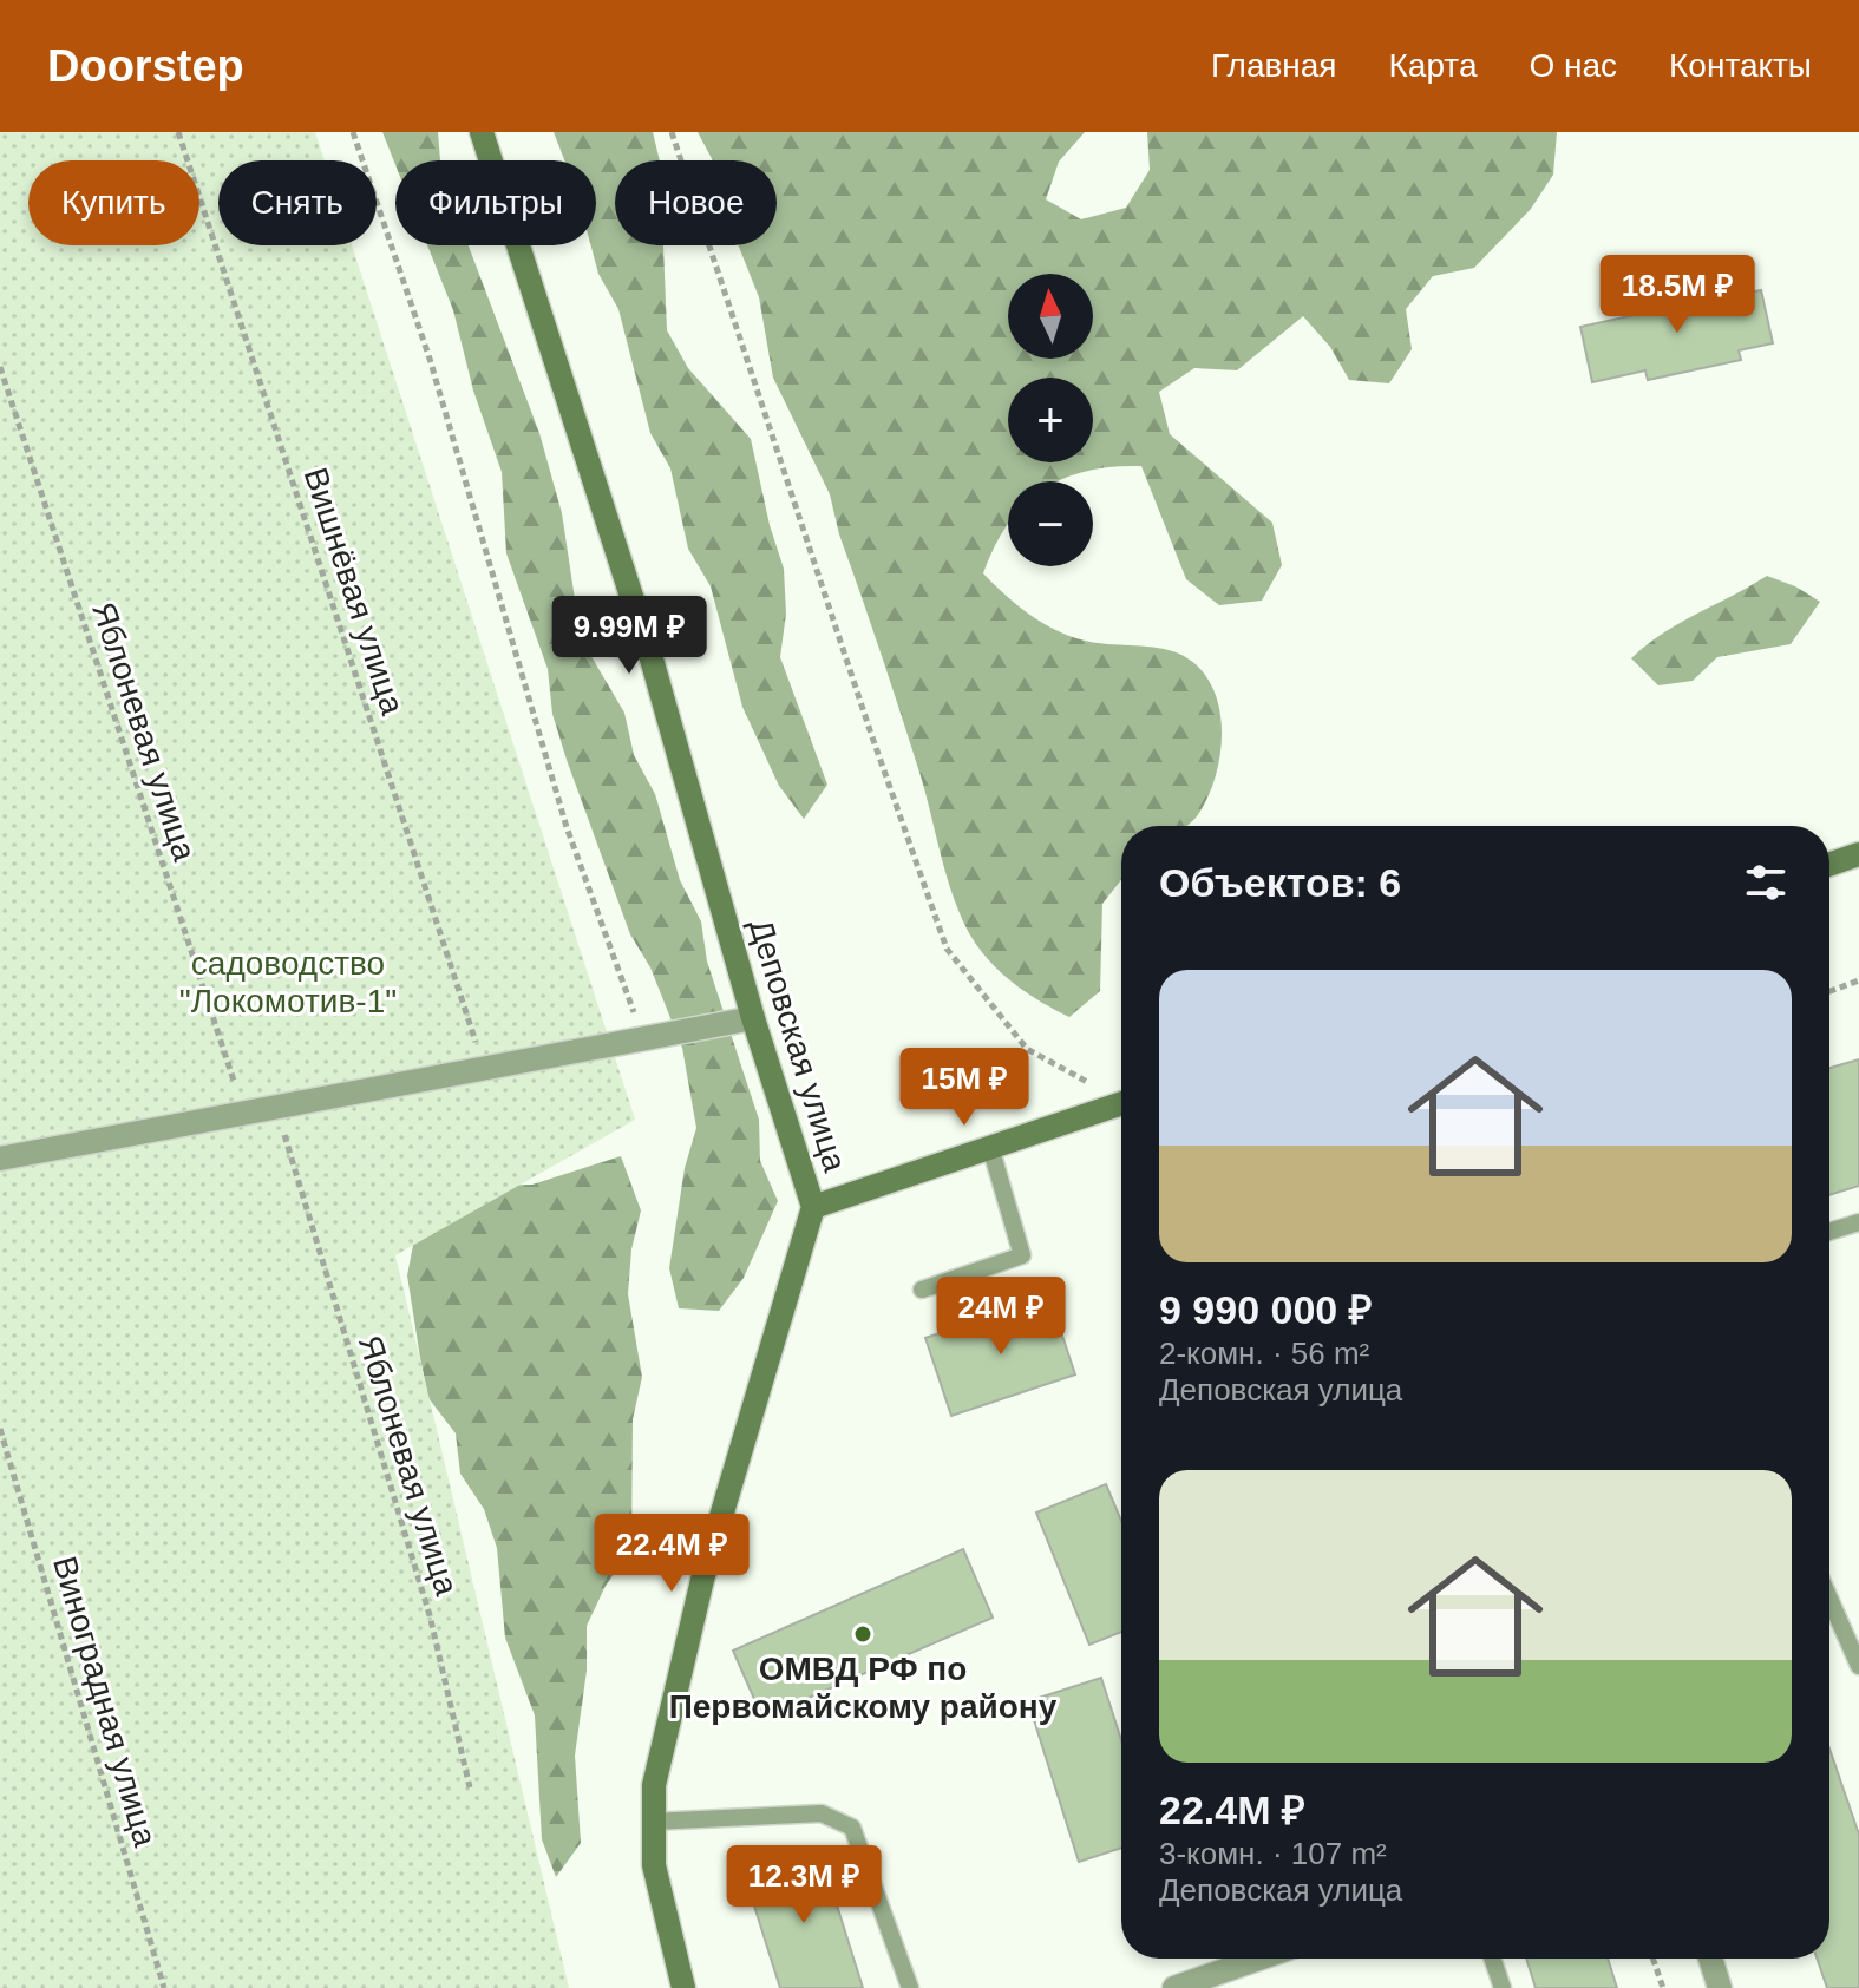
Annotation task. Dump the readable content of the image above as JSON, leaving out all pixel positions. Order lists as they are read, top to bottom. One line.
{"streets":{"street":["Деповская улица"],"path":["Вишнёвая улица","Яблоневая улица","Виноградная улица"]},"parks":["садоводство \"Локомотив-1\""],"places":["ОМВД РФ по Первомайскому району"],"north":"top","page":{"header":"Doorstep","nav":["Главная","Карта","О нас","Контакты"],"chip":["Купить","Снять","Фильтры","Новое"],"price":["18.5M ₽","9.99M ₽","15M ₽","24M ₽","22.4M ₽","12.3M ₽"],"map_buttons":["+","−"],"heading":"Объектов: 6","list":[{"name":"9 990 000 ₽","note":"2-комн. · 56 m² · Деповская улица"},{"name":"22.4M ₽","note":"3-комн. · 107 m² · Деповская улица"}]}}
